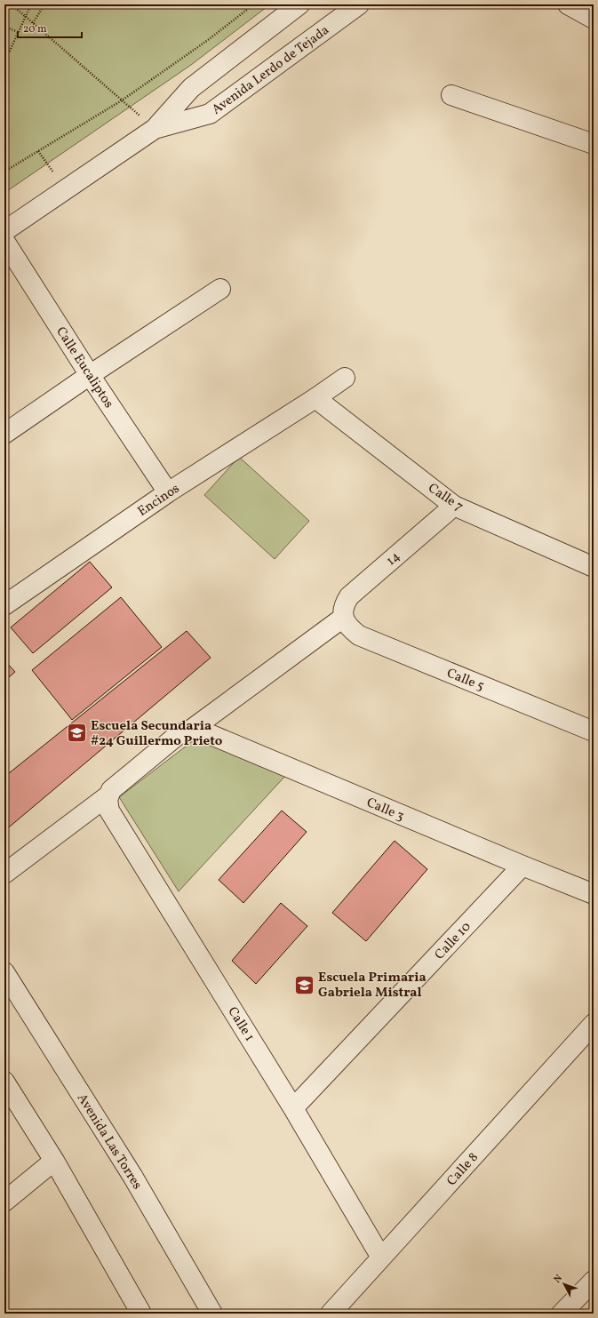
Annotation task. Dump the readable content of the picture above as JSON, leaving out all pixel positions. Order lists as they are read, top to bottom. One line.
{"streets":{"street":["Avenida Lerdo de Tejada","Calle Eucaliptos","Calle 7","Encinos","14","Calle 5","Calle 3","Calle 10","Calle 1","Avenida Las Torres","Calle 8"]},"crossings":[["Calle Eucaliptos","Encinos"],["Calle 7","Encinos"],["Calle 7","14"],["14","Calle 5"],["Calle 3","Calle 10"],["Calle 10","Calle 1"],["Calle 1","Calle 8"]],"places":{"school or university":["Escuela Secundaria #24 Guillermo Prieto","Escuela Primaria Gabriela Mistral"]},"scale_bar":"20 m","north":"top left"}
